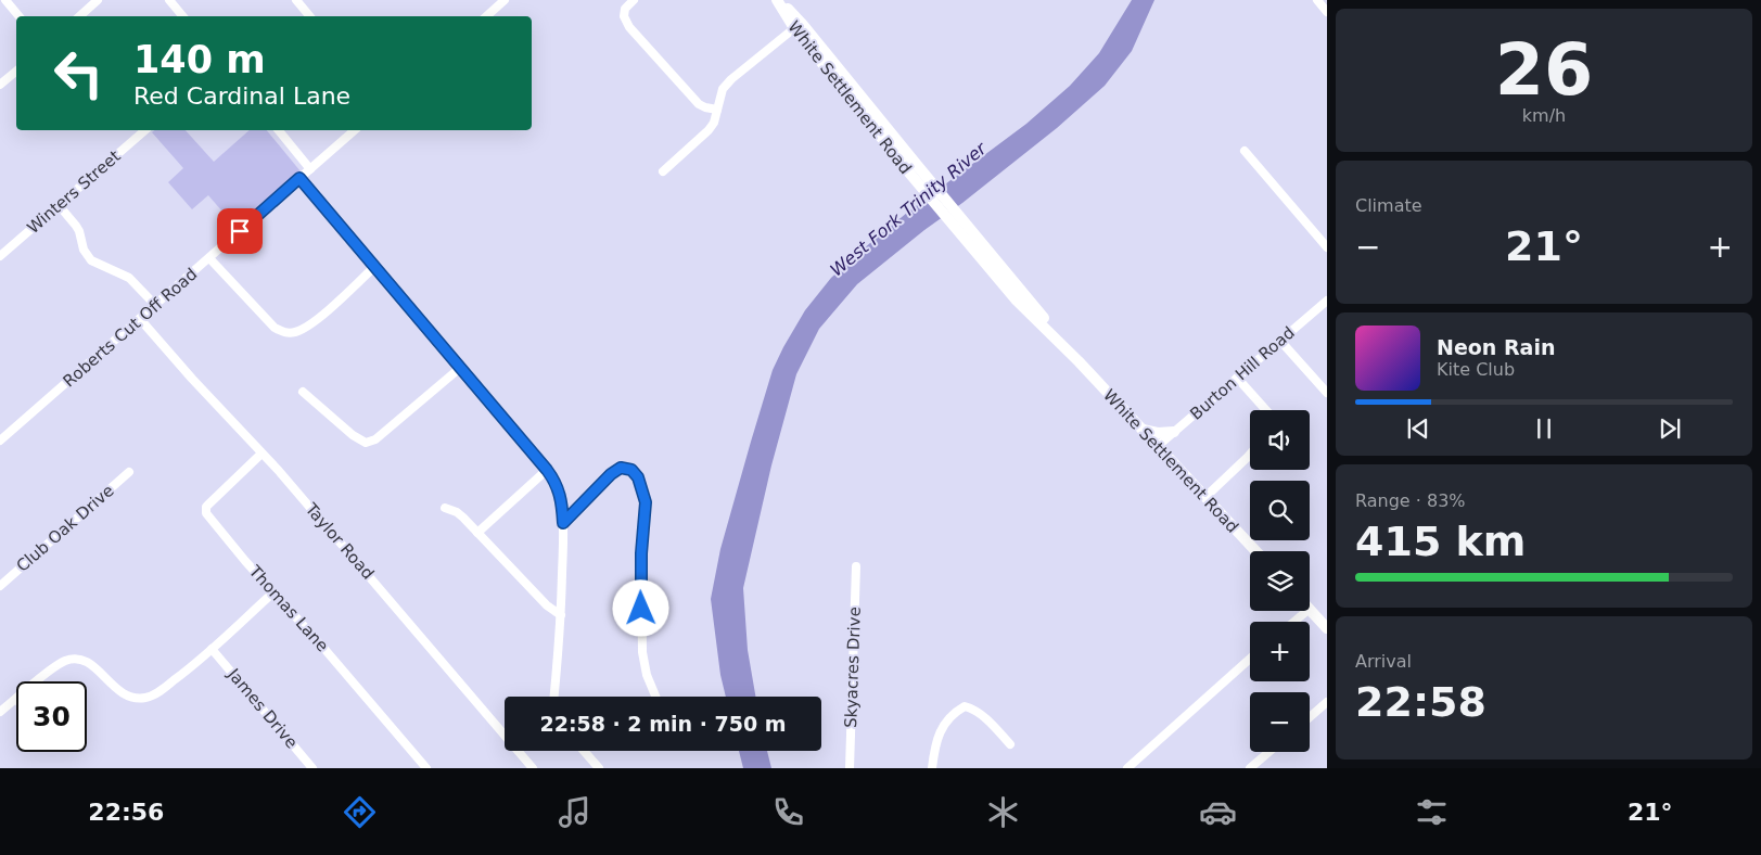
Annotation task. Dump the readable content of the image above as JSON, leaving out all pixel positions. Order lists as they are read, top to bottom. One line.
{"streets":{"main road":["White Settlement Road"],"street":["Winters Street","Roberts Cut Off Road","Burton Hill Road","Club Oak Drive","Taylor Road","Thomas Lane","Skyacres Drive","James Drive"]},"crossings":[["White Settlement Road","Burton Hill Road"],["Roberts Cut Off Road","Taylor Road"],["Taylor Road","Thomas Lane"]],"water":["West Fork Trinity River"],"page":{"tile":[["26","km/h"],"Climate",["Range · 83%","415 km"],["Arrival","22:58"]],"turn":["140 m","Red Cardinal Lane"],"heat":["−","21°","+"],"song":["Neon Rain","Kite Club"],"map_buttons":["+","−"],"limit":"30","trip":"22:58 · 2 min · 750 m","tabs":["22:56","21°"]}}
